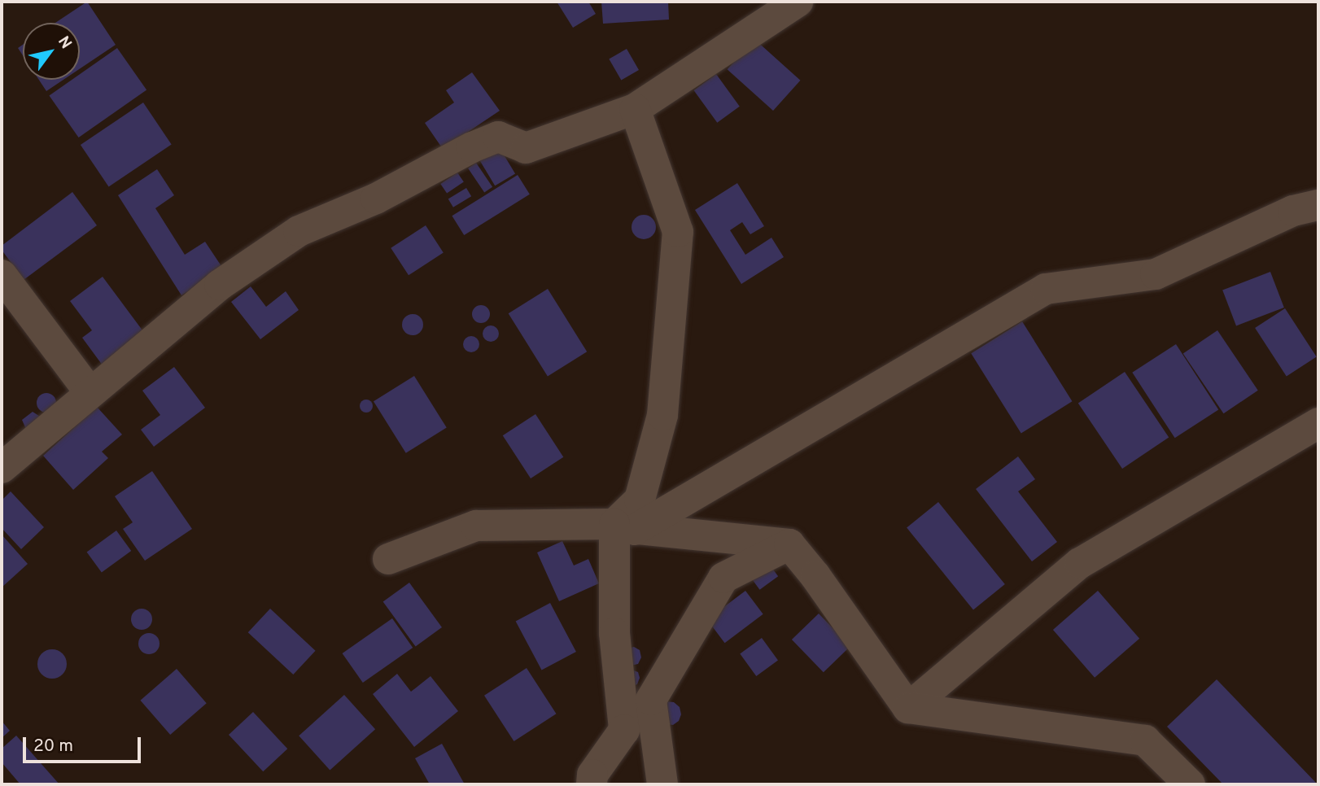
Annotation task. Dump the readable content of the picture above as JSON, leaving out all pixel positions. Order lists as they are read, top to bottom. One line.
{"scale_bar":"20 m","north":"top right"}
